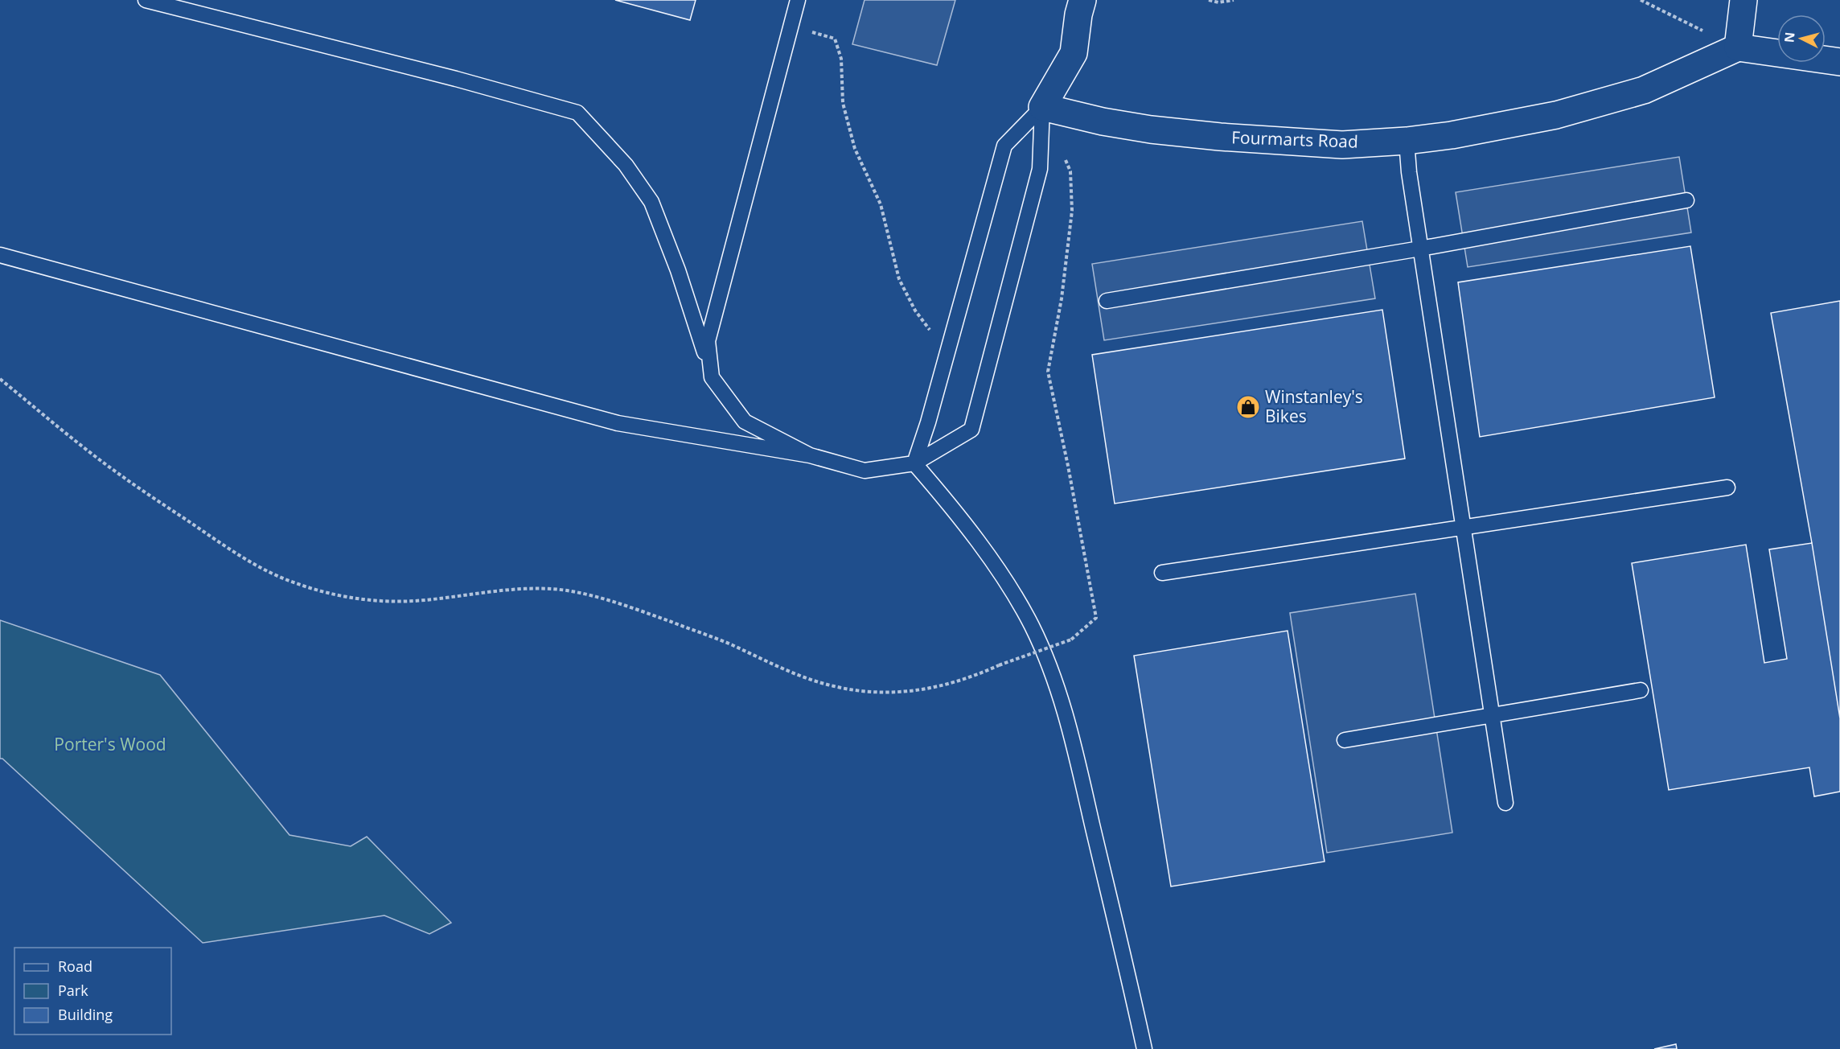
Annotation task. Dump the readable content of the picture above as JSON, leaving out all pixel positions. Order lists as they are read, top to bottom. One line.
{"streets":{"street":["Fourmarts Road"]},"parks":["Porter's Wood"],"places":{"shop":["Winstanley's Bikes"]},"legend":["Road","Park","Building"],"north":"left"}
